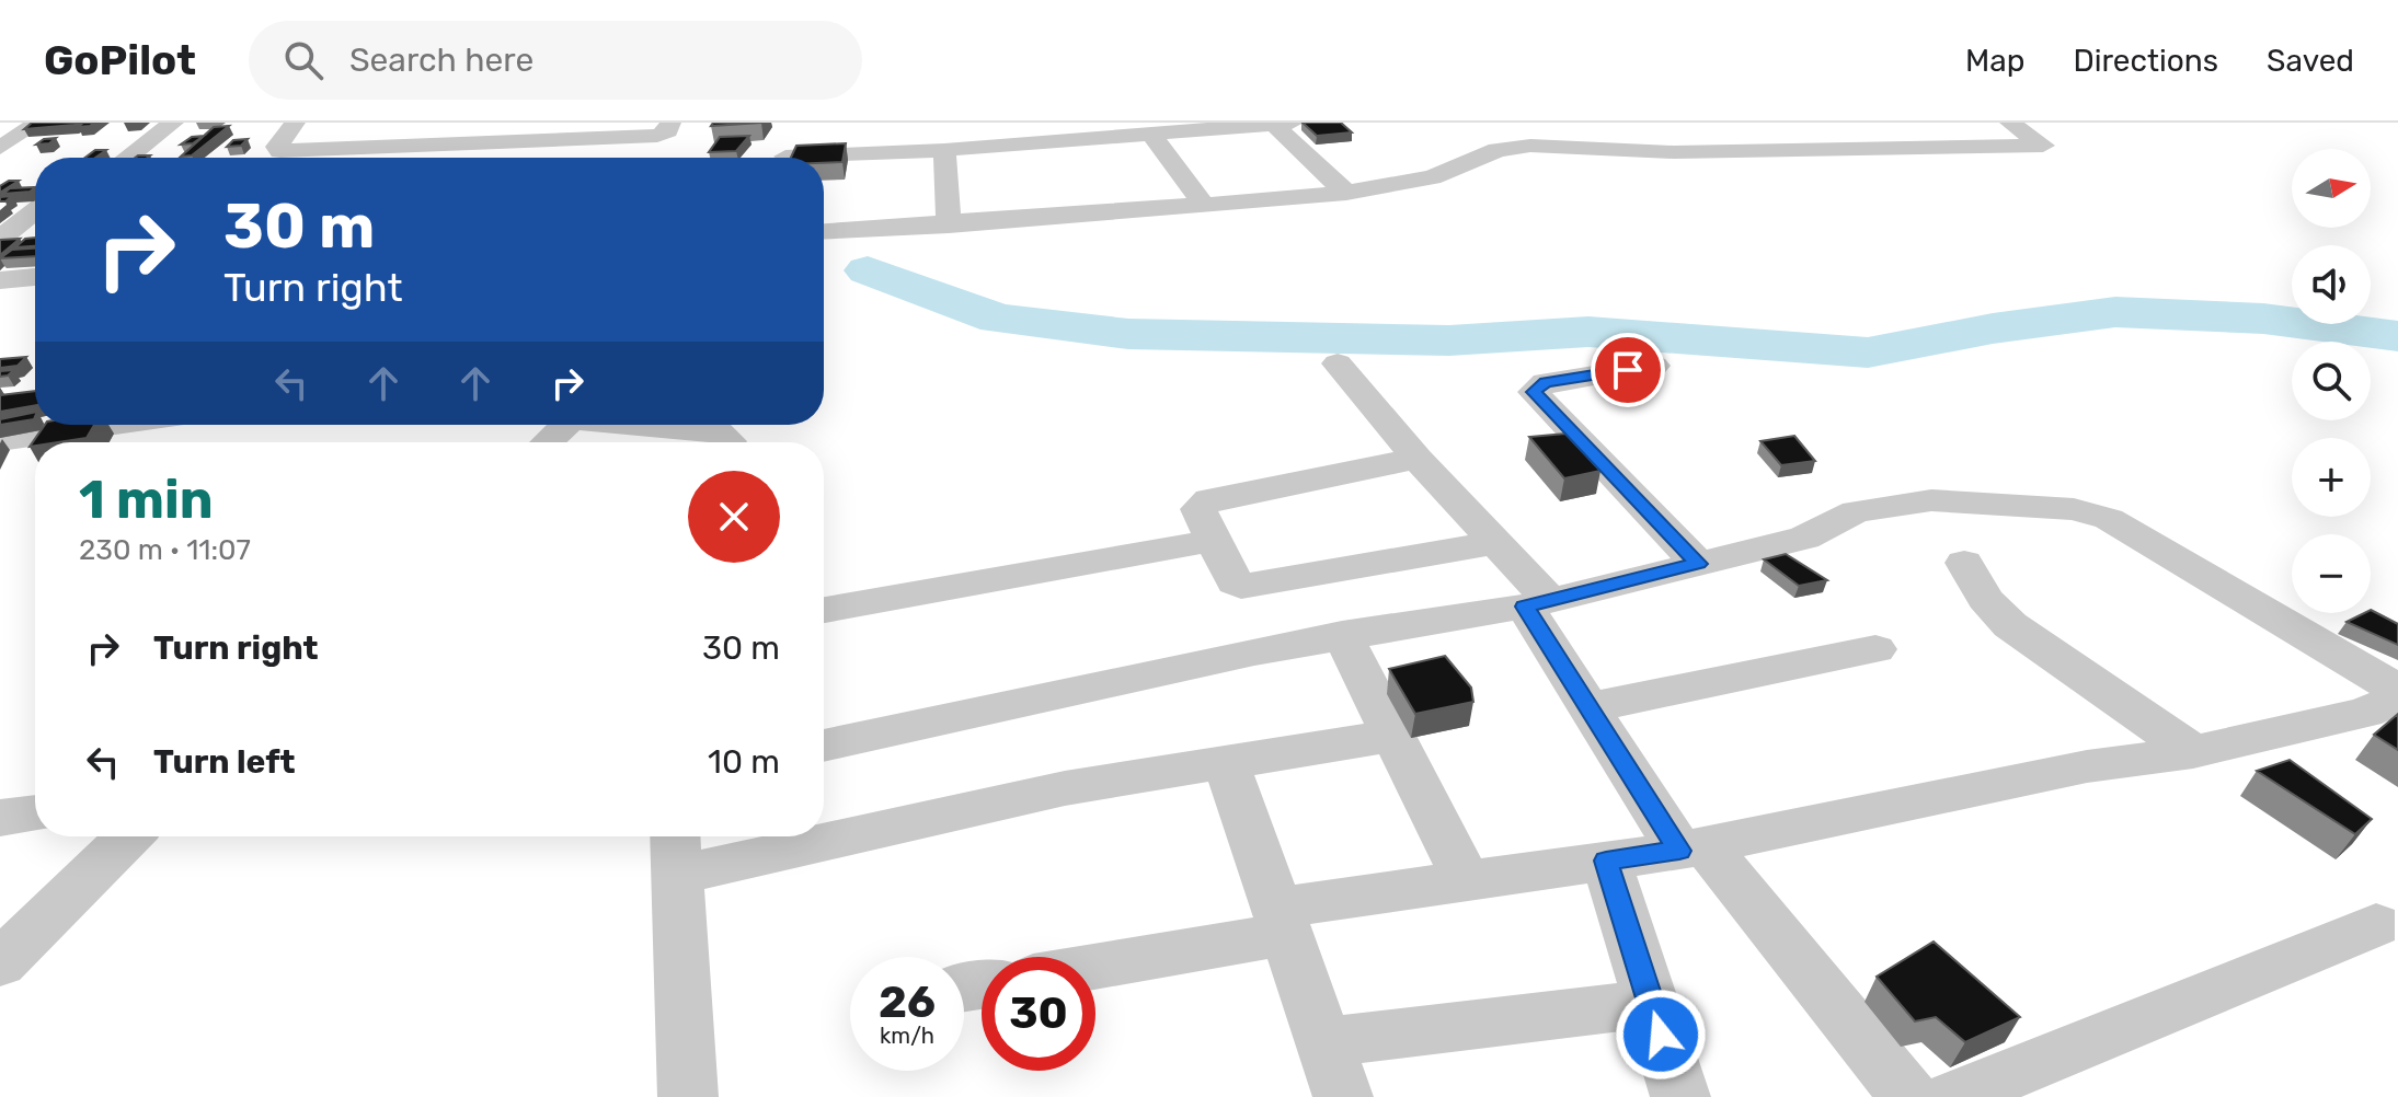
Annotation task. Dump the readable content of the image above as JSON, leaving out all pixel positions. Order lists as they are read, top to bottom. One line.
{"north":"right","page":{"header":"GoPilot","search":"Search here","nav":["Map","Directions","Saved"],"map_buttons":["+","−"],"turn":["30 m","Turn right"],"heading":["1 min","230 m · 11:07"],"list":[{"name":"Turn right","value":"30 m"},{"name":"Turn left","value":"10 m"}],"speed":"26 km/h","limit":"30"}}
